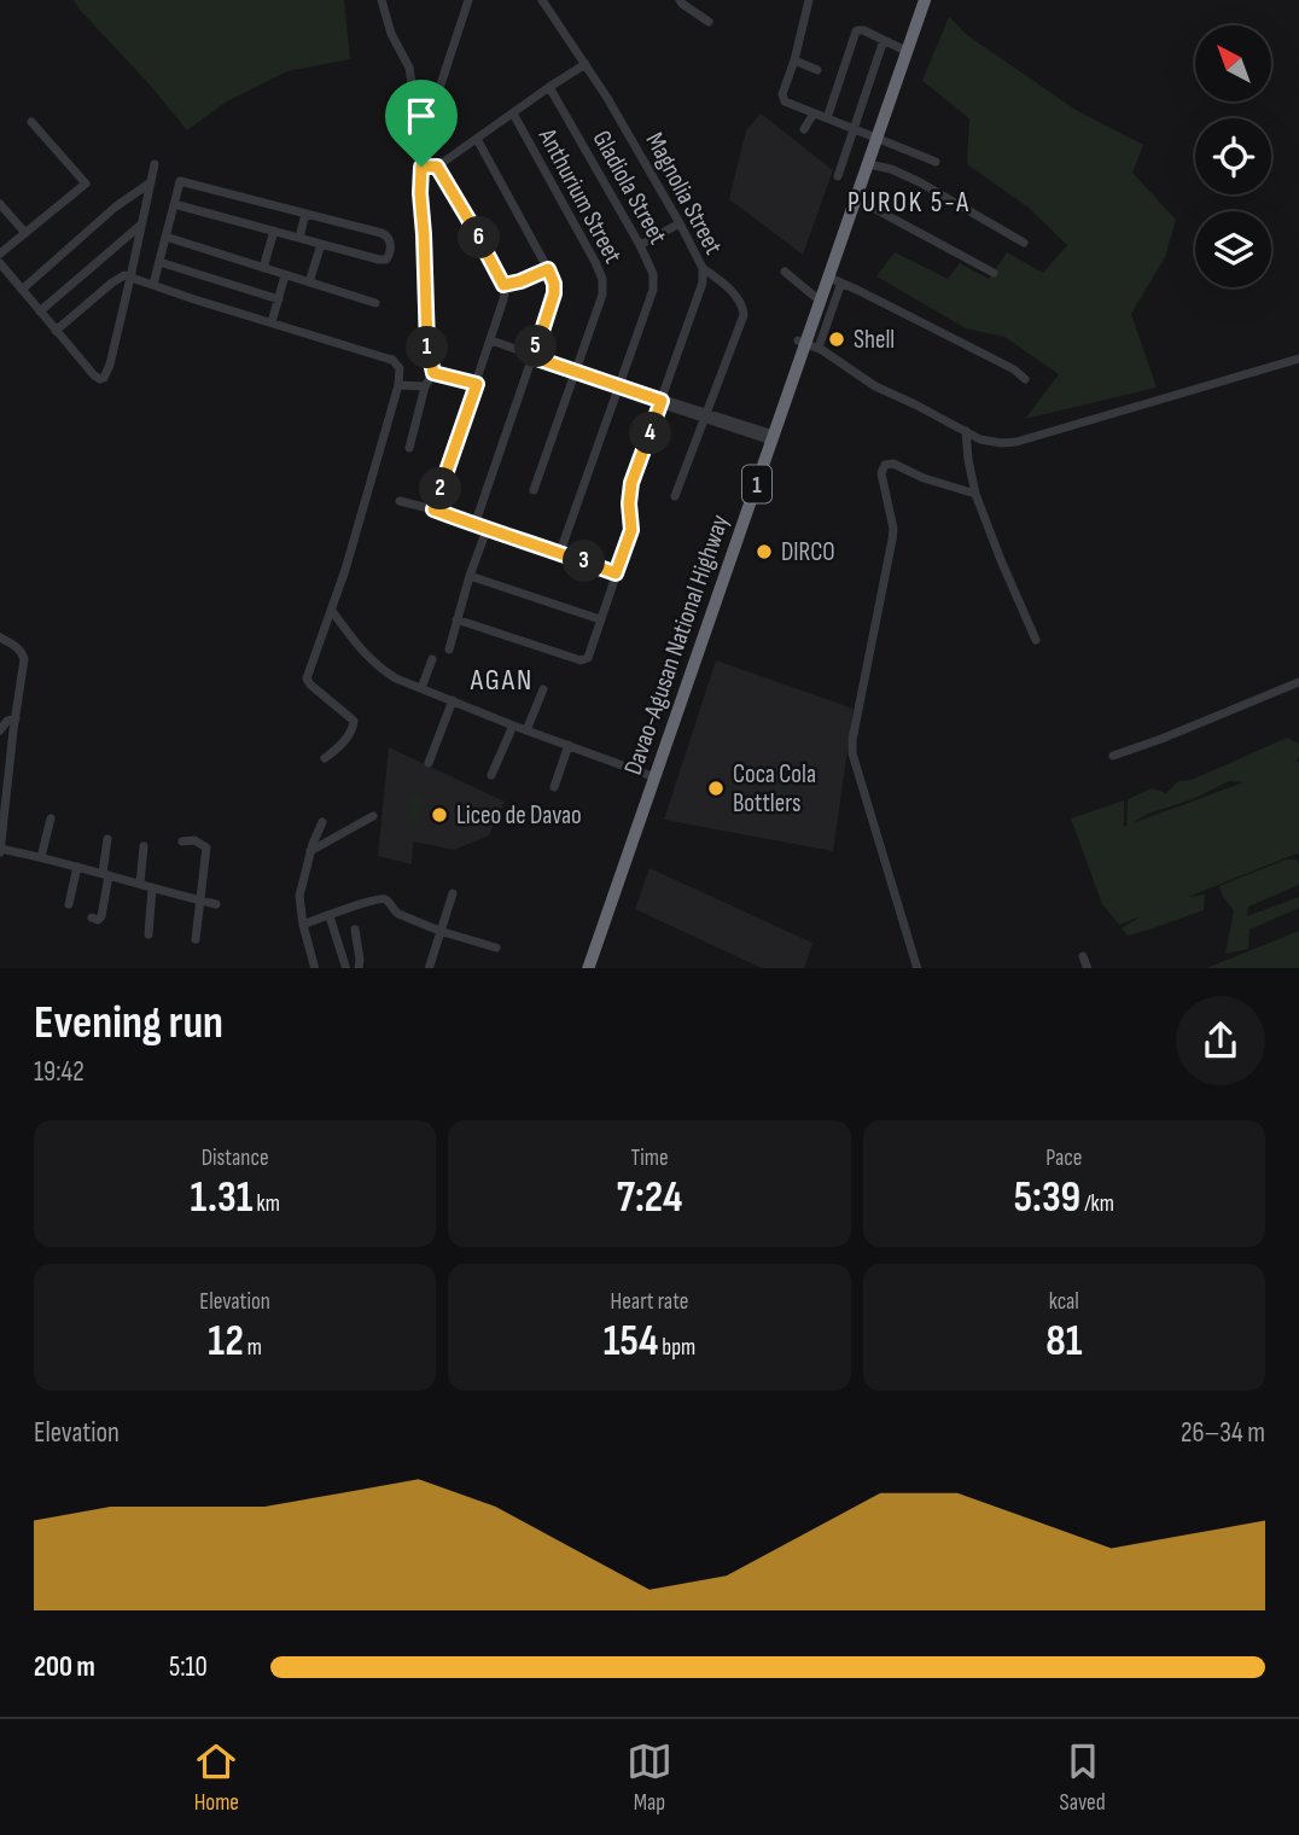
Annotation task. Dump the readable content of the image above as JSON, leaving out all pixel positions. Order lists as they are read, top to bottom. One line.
{"streets":{"highway":["1","Davao-Agusan National Highway"],"street":["Gladiola Street","Magnolia Street","Anthurium Street"]},"districts":["PUROK 5-A","AGAN"],"places":["Shell","DIRCO","Coca Cola Bottlers","Liceo de Davao"],"north":"top left","page":{"pins":["6","5","1","4","2","3"],"heading":["Evening run","19:42"],"stats":[["Distance","1.31 km"],["Time","7:24"],["Pace","5:39 /km"],["Elevation","12 m"],["Heart rate","154 bpm"],["kcal","81"]],"chart":["Elevation","26–34 m"],"list":[{"name":"200 m","note":"5:10"}],"tabs":["Home","Map","Saved"]}}
